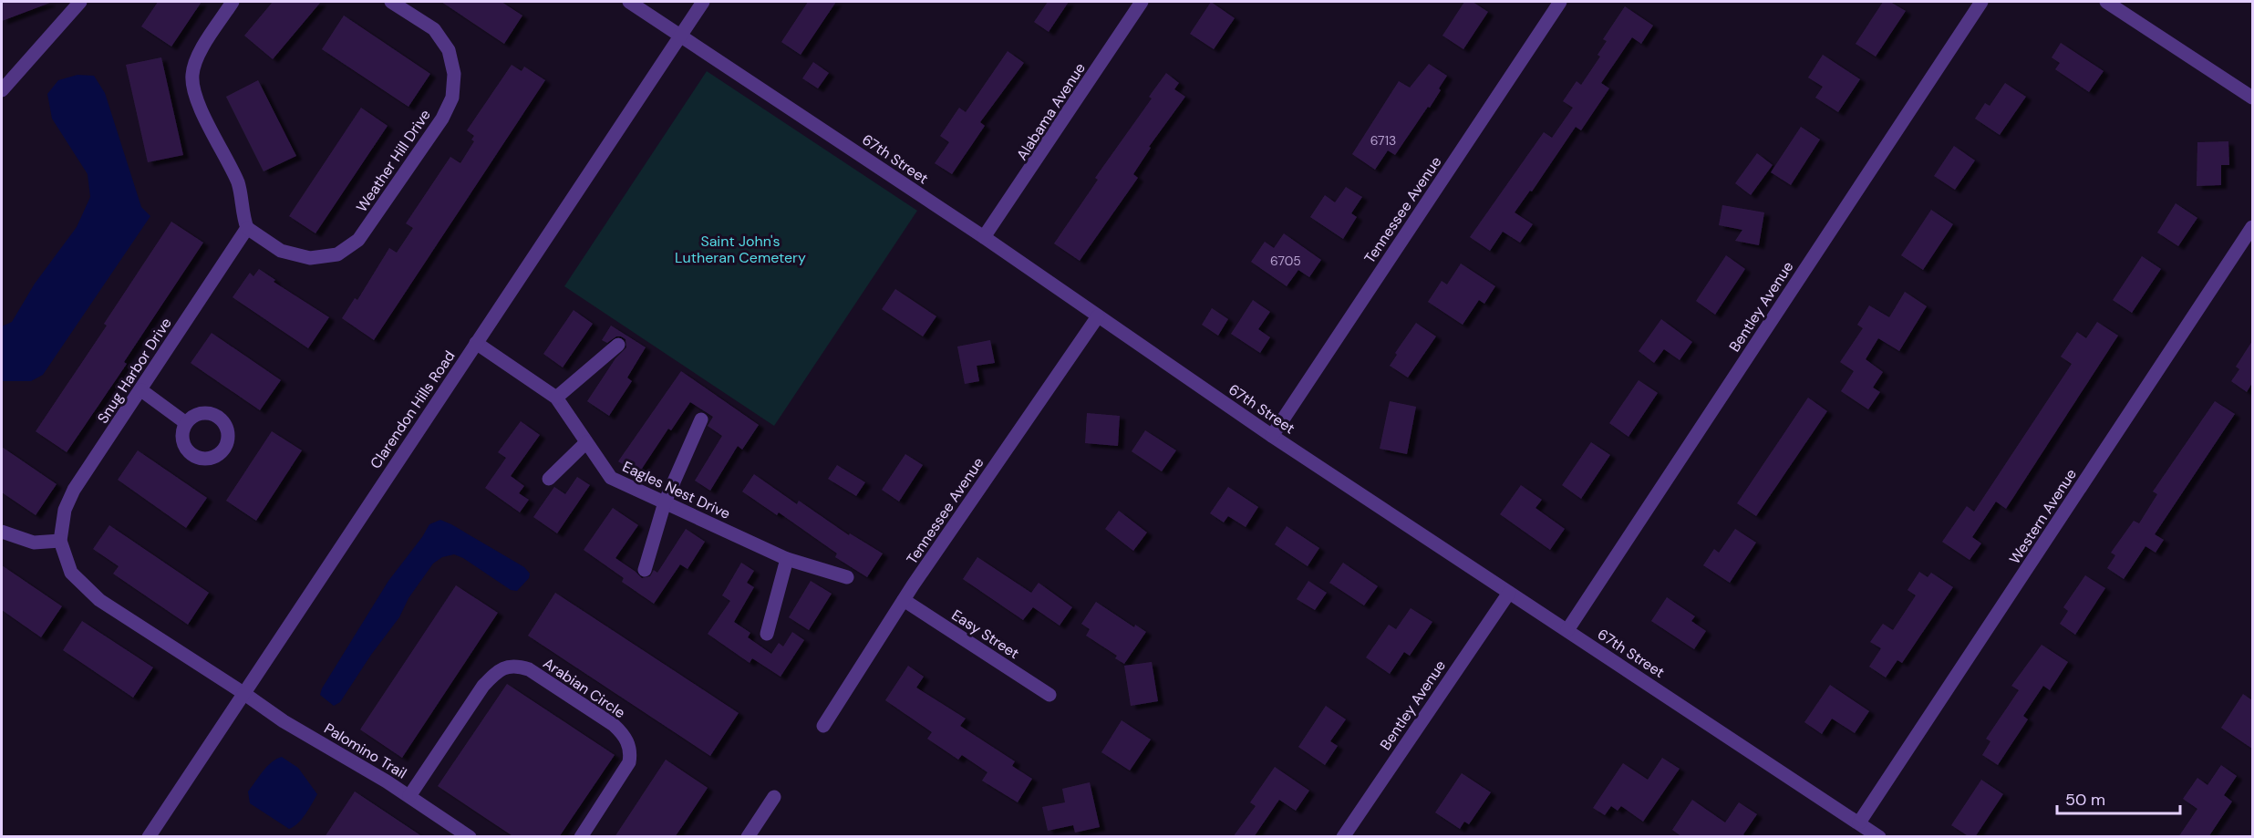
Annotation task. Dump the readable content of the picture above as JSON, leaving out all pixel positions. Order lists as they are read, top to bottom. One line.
{"streets":{"street":["Alabama Avenue","67th Street","Weather Hill Drive","Tennessee Avenue","Bentley Avenue","Snug Harbor Drive","Clarendon Hills Road","Eagles Nest Drive","Western Avenue","Easy Street","Arabian Circle","Palomino Trail"]},"crossings":[["Alabama Avenue","67th Street"],["67th Street","Tennessee Avenue"],["67th Street","Bentley Avenue"],["67th Street","Clarendon Hills Road"],["67th Street","Western Avenue"],["Weather Hill Drive","Snug Harbor Drive"],["Tennessee Avenue","Easy Street"],["Snug Harbor Drive","Clarendon Hills Road"],["Snug Harbor Drive","Palomino Trail"],["Clarendon Hills Road","Eagles Nest Drive"],["Clarendon Hills Road","Palomino Trail"],["Arabian Circle","Palomino Trail"]],"parks":["Saint John's Lutheran Cemetery"],"house_numbers":["6713","6705"],"scale_bar":"50 m"}
